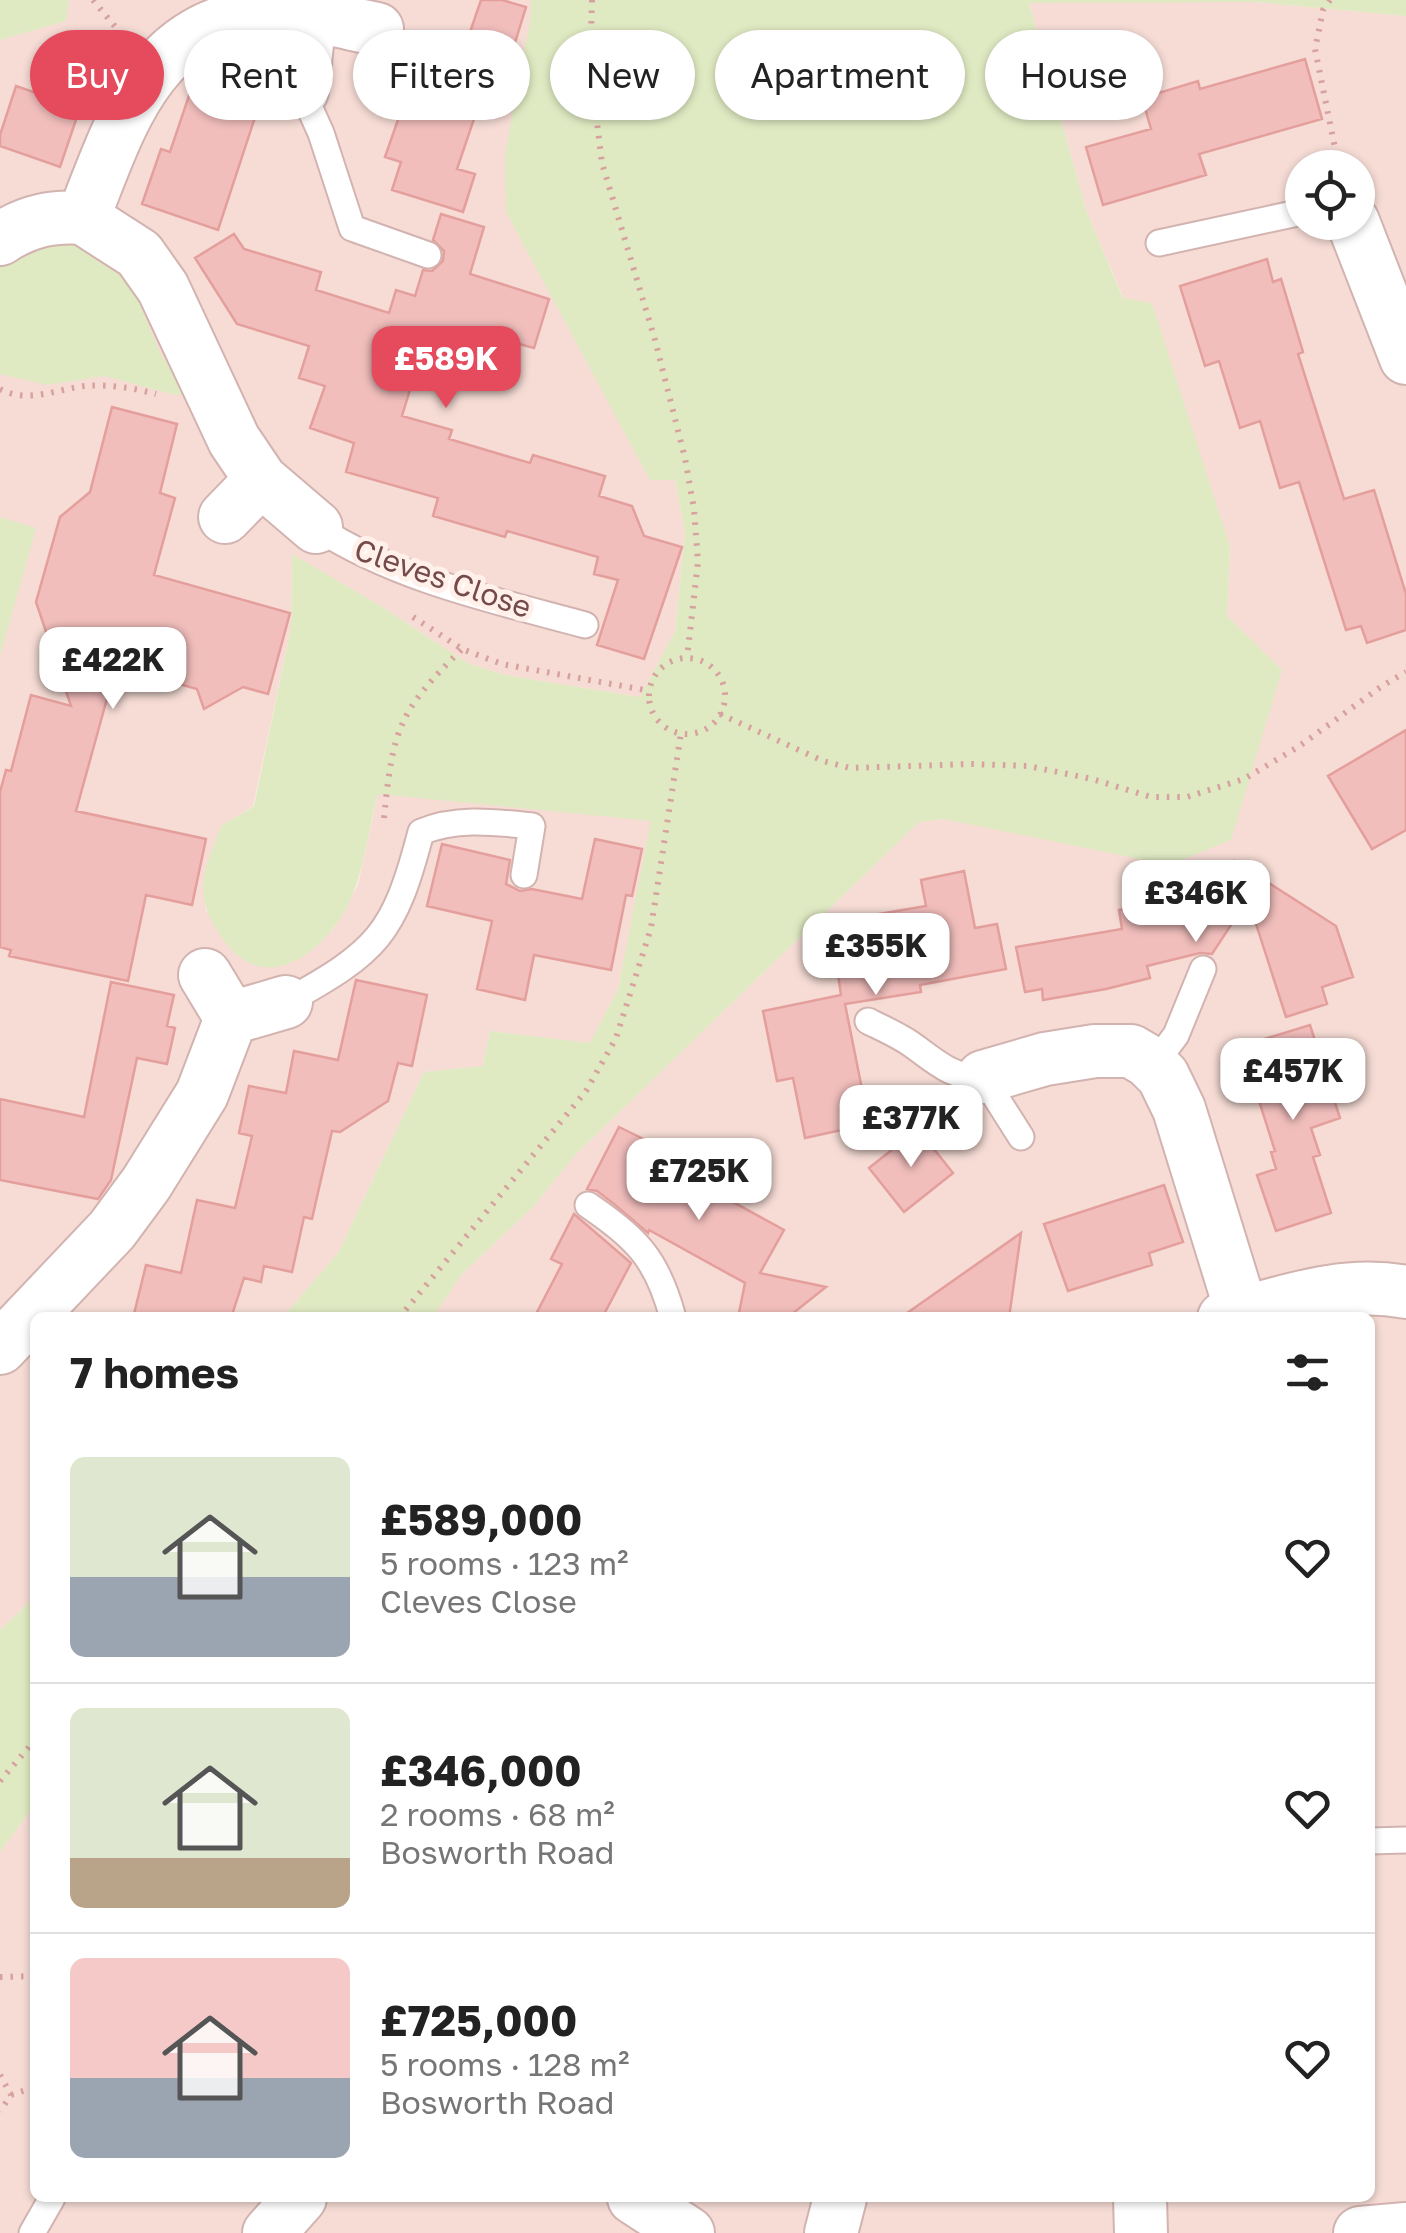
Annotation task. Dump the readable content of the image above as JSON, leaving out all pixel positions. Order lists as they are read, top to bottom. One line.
{"streets":{"street":["Cleves Close"]},"page":{"chip":["Buy","Rent","Filters","New","Apartment","House"],"price":["£589K","£422K","£346K","£355K","£457K","£377K","£725K"],"heading":"7 homes","list":[{"name":"£589,000","note":"5 rooms · 123 m² · Cleves Close"},{"name":"£346,000","note":"2 rooms · 68 m² · Bosworth Road"},{"name":"£725,000","note":"5 rooms · 128 m² · Bosworth Road"}]}}
